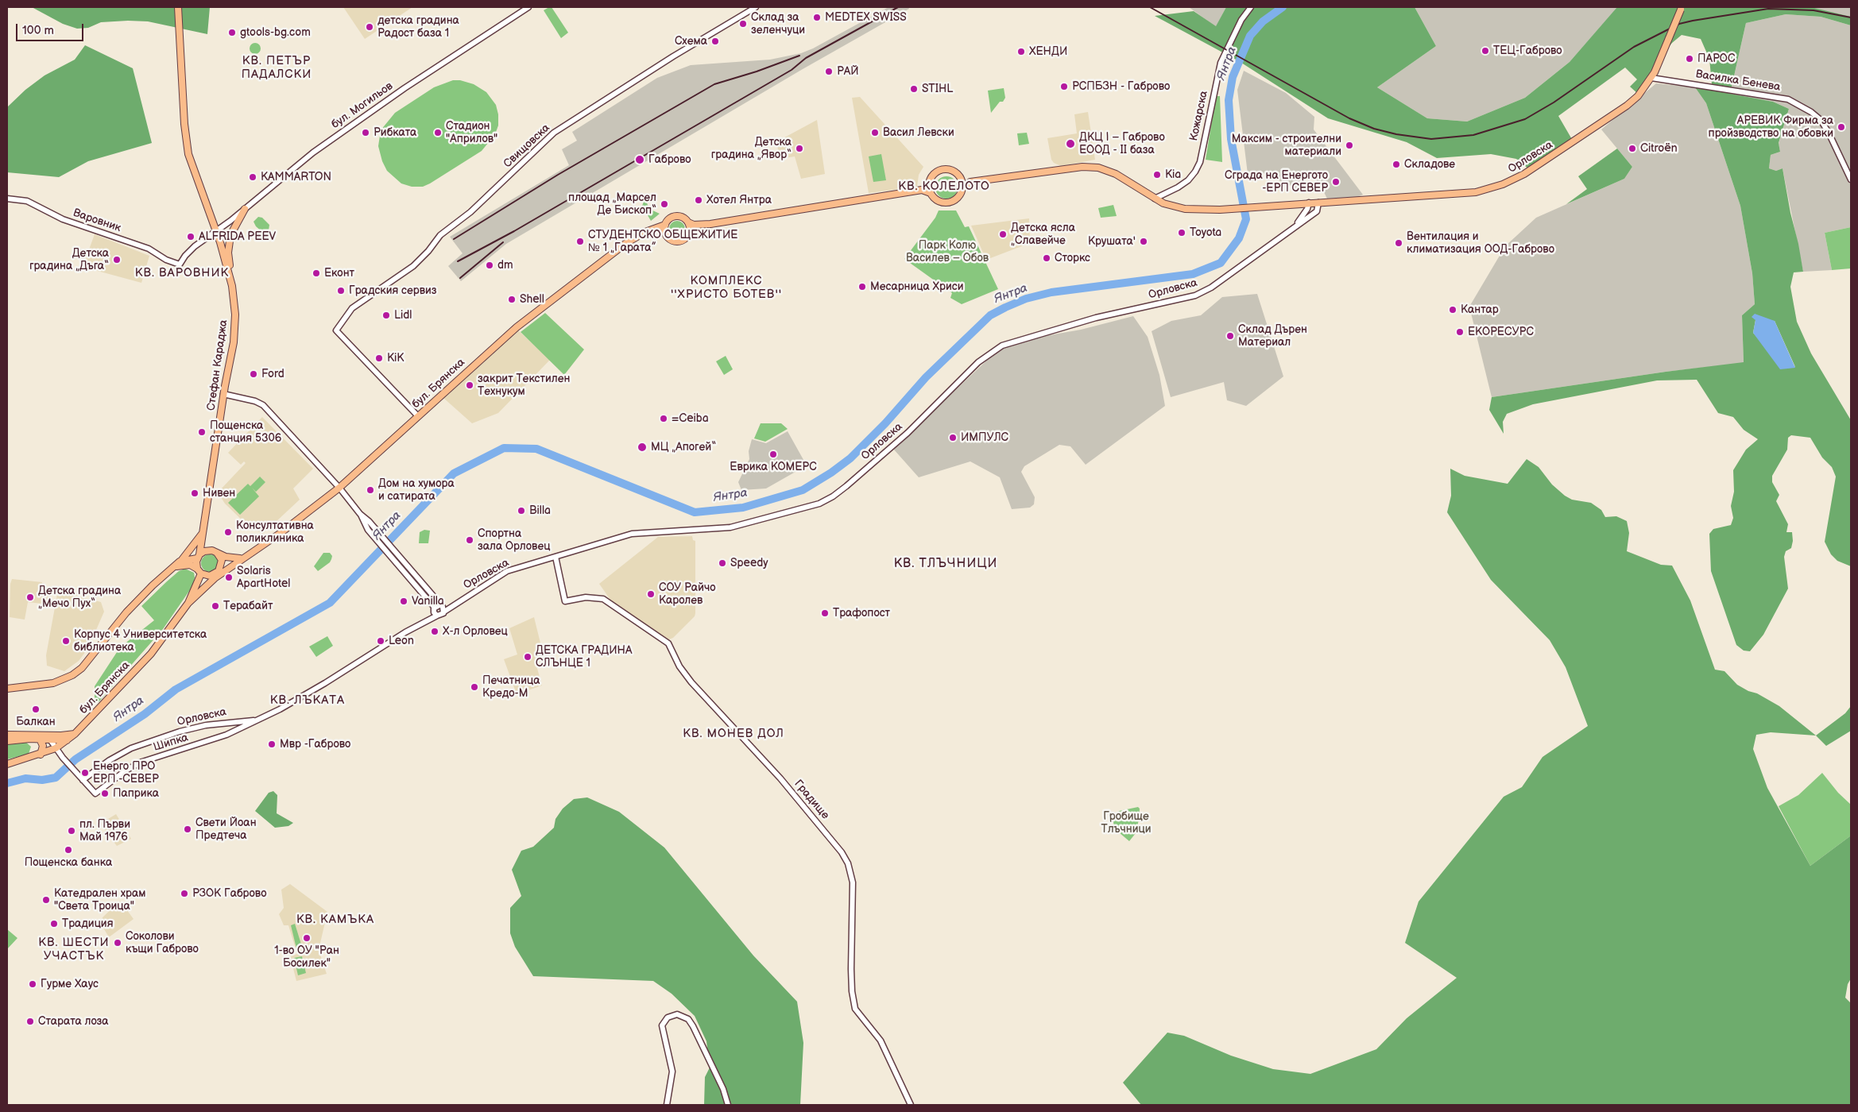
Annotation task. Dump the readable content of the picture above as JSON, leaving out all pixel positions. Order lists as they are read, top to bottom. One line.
{"streets":{"main road":["Орловска","Стефан Караджа","бул. Брянска"],"street":["Василка Бенева","бул. Могильов","Кожарска","Свищовска","Варовник","Шипка","Градище"]},"crossings":[["Василка Бенева","Орловска"],["бул. Могильов","Варовник"],["бул. Могильов","Стефан Караджа"],["Свищовска","бул. Брянска"],["Орловска","Шипка"],["Орловска","Градище"],["Стефан Караджа","бул. Брянска"]],"districts":["КВ. ПЕТЪР ПАДАЛСКИ","КВ. КОЛЕЛОТО","КВ. ВАРОВНИК","КОМПЛЕКС ''ХРИСТО БОТЕВ''","КВ. ТЛЪЧНИЦИ","КВ. ЛЪКАТА","КВ. МОНЕВ ДОЛ","КВ. КАМЪКА","КВ. ШЕСТИ УЧАСТЪК"],"water":["Янтра"],"parks":["Парк Колю Василев – Обов","Гробище Тлъчници"],"places":["MEDTEX SWISS","Склад за зеленчуци","детска градина Радост база 1","gtools-bg.com","Схема","ТЕЦ-Габрово","ХЕНДИ","ПАРОС","РАЙ","РСПБЗН - Габрово","STIHL","АРЕВИК Фирма за пройзводство на обовки","Рибката","Стадион \"Априлов\"","Васил Левски","ДКЦ І – Габрово ЕООД - II база","Максим - строителни материали","Детска градина „Явор“","Citroën","Габрово","Складове","Kia","KAMMARTON","Сграда на Енергото -ЕРП СЕВЕР","Хотел Янтра","площад „Марсел Де Бископ“","Toyota","Детска ясла „Славейче","ALFRIDA PEEV","СТУДЕНТСКО ОБЩЕЖИТИЕ № 1 „Гарата”","Крушата'","Вентилация и климатизация ООД-Габрово","Сторкс","Детска градина „Дъга“","dm","Еконт","Месарница Хриси","Градския сервиз","Shell","Кантар","Lidl","ЕКОРЕСУРС","Склад Дърен Материал","KiK","Ford","закрит Текстилен Технукум","=Ceiba","Пощенска станция 5306","ИМПУЛС","МЦ „Апогей“","Еврика КОМЕРС","Дом на хумора и сатирата","Нивен","Billa","Консултативна поликлиника","Спортна зала Орловец","Speedy","Solaris ApartHotel","СОУ Райчо Каролев","Детска градина „Мечо Пух“","Vanilla","Терабайт","Трафопост","Х-л Орловец","Корпус 4 Университетска библиотека","Leon","ДЕТСКА ГРАДИНА СЛЪНЦЕ 1","Печатница Кредо-М","Балкан","Мвр -Габрово","Енерго ПРО ЕРП -СЕВЕР","Паприка","Свети Йоан Предтеча","пл. Първи Май 1976","Пощенска банка","РЗОК Габрово","Катедрален храм \"Света Троица\"","Традиция","1-во ОУ \"Ран Босилек\"","Соколови къщи Габрово","Гурме Хаус","Старата лоза"],"scale_bar":"100 m"}
